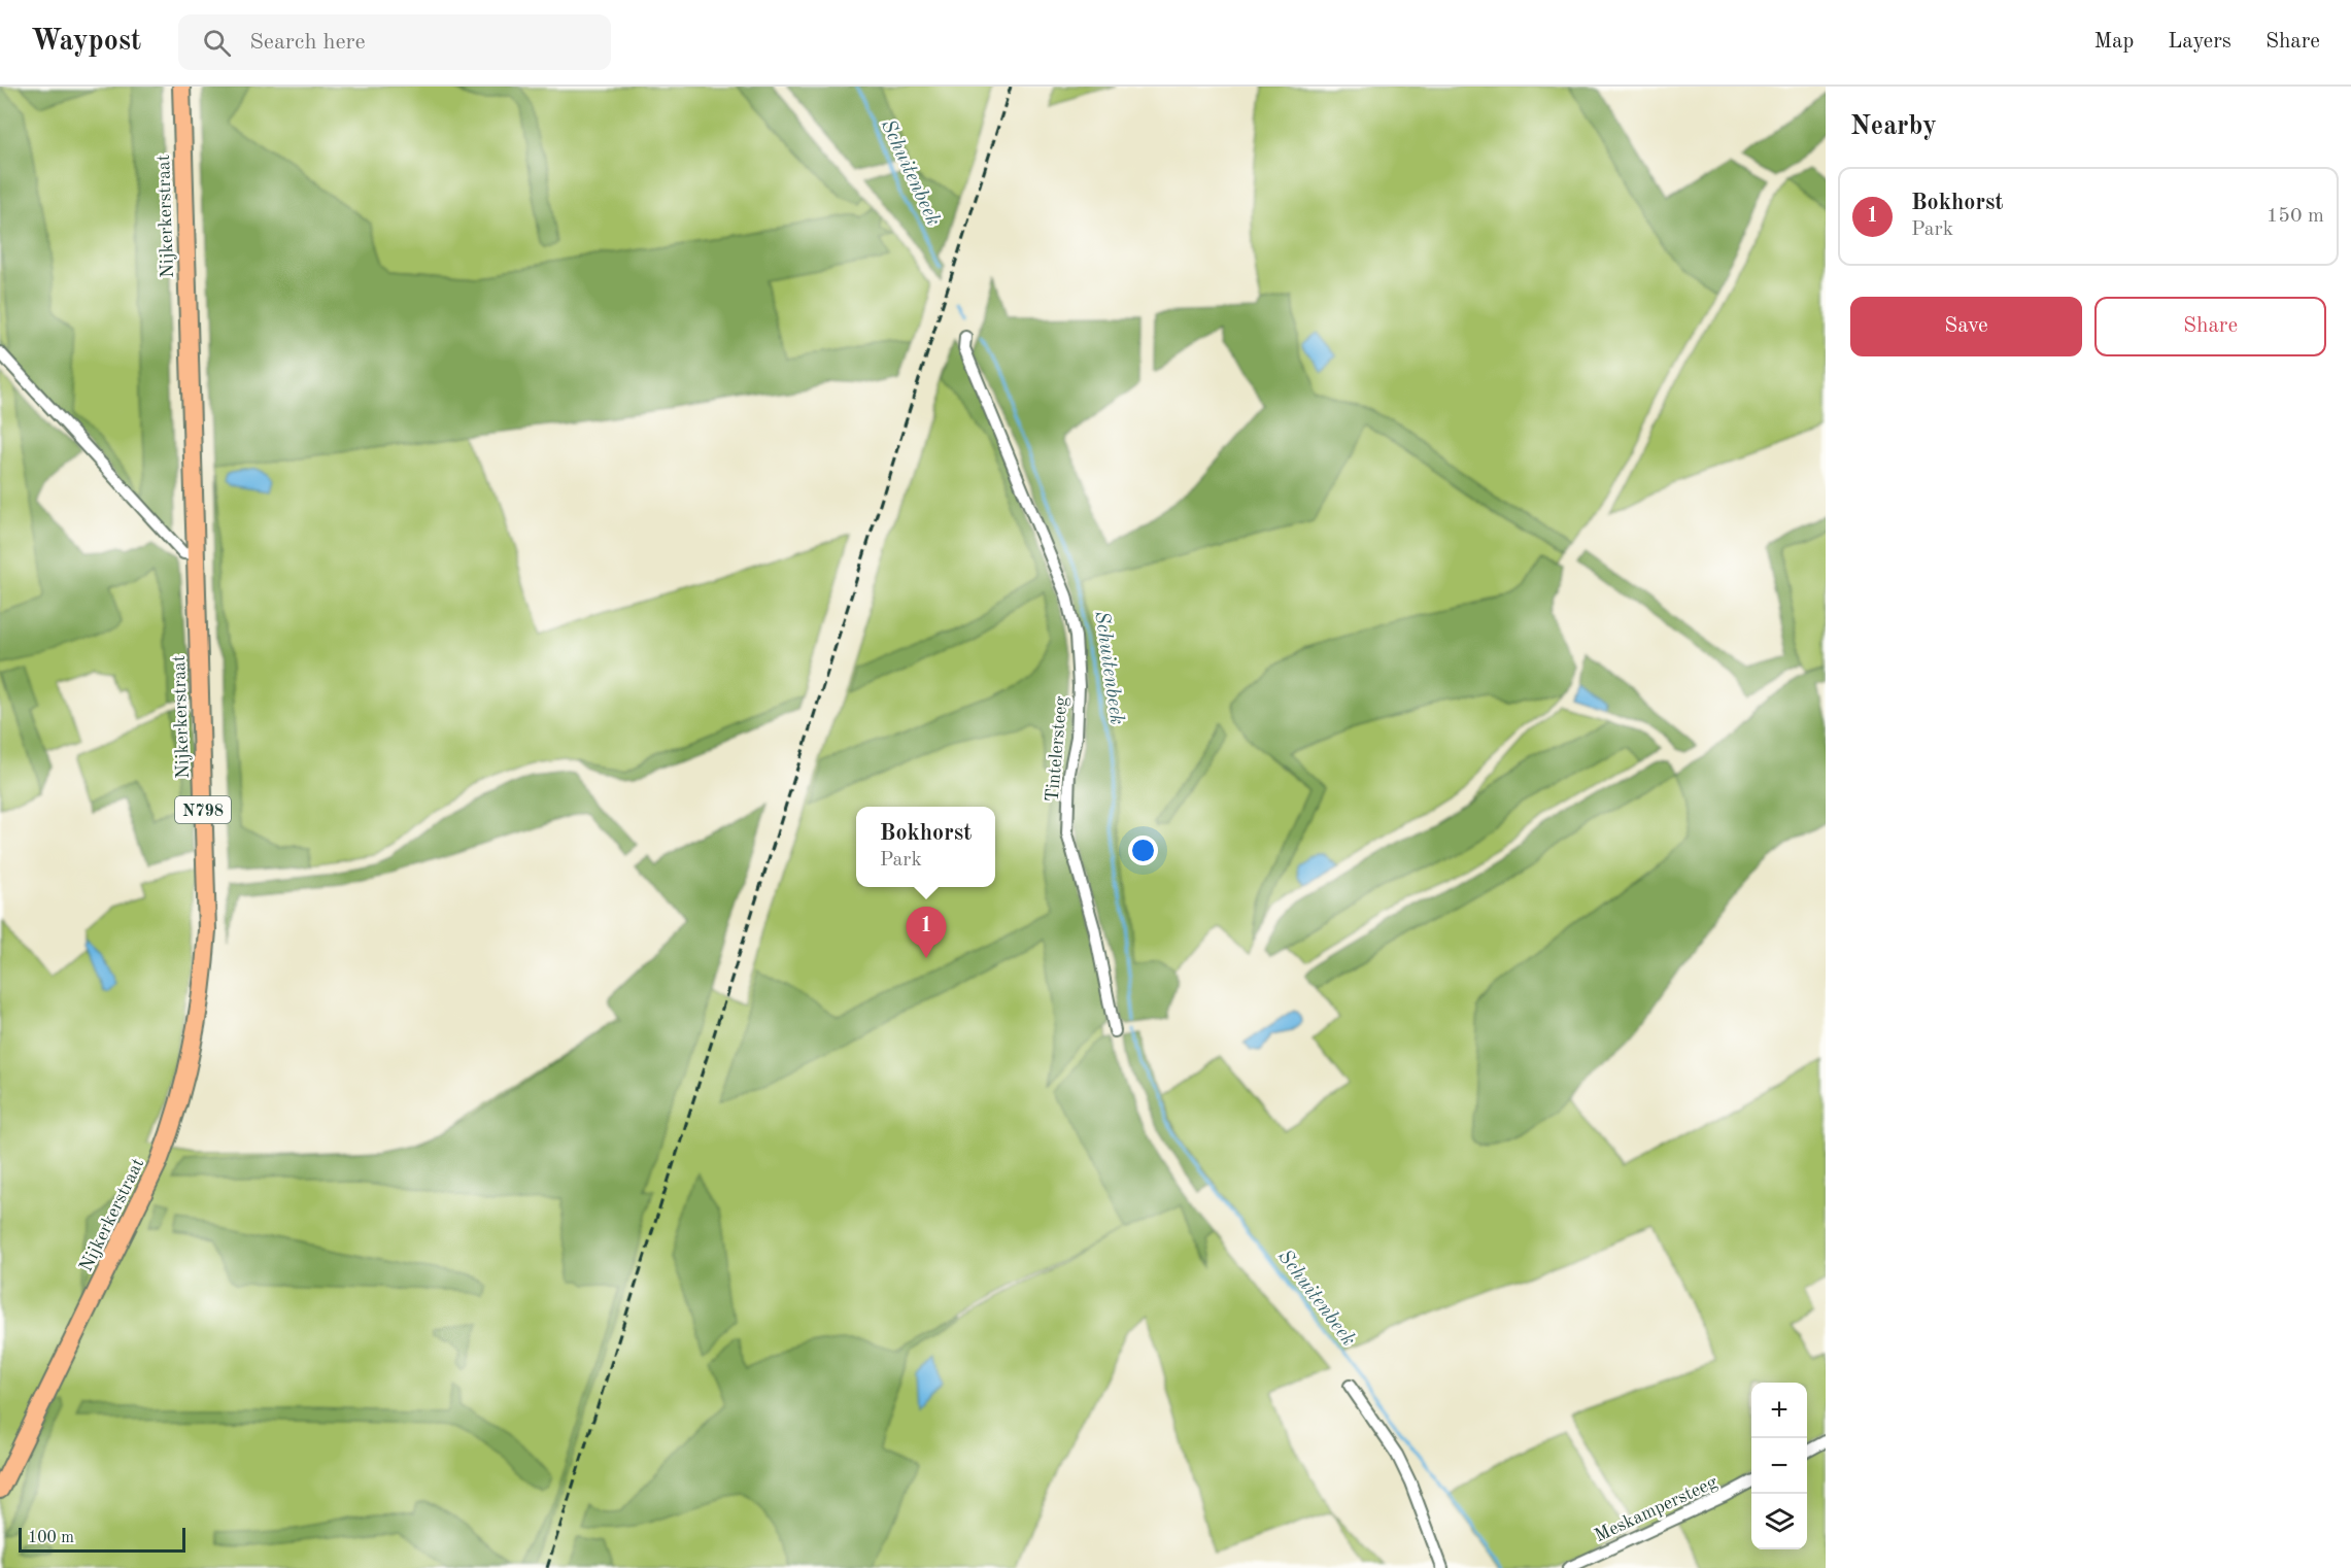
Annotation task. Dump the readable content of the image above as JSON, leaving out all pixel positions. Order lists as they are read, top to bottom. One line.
{"streets":{"main road":["Nijkerkerstraat","N798"],"street":["Tintelersteeg","Meskampersteeg"]},"water":["Schuitenbeek"],"scale_bar":"100 m","page":{"header":"Waypost","search":"Search here","nav":["Map","Layers","Share"],"heading":"Nearby","list":[{"mark":"1","name":"Bokhorst","note":"Park","value":"150 m"}],"buttons":["Save","Share"],"popup":["Bokhorst","Park"],"pins":"1","map_buttons":["+","−"],"scale":"100 m"}}
